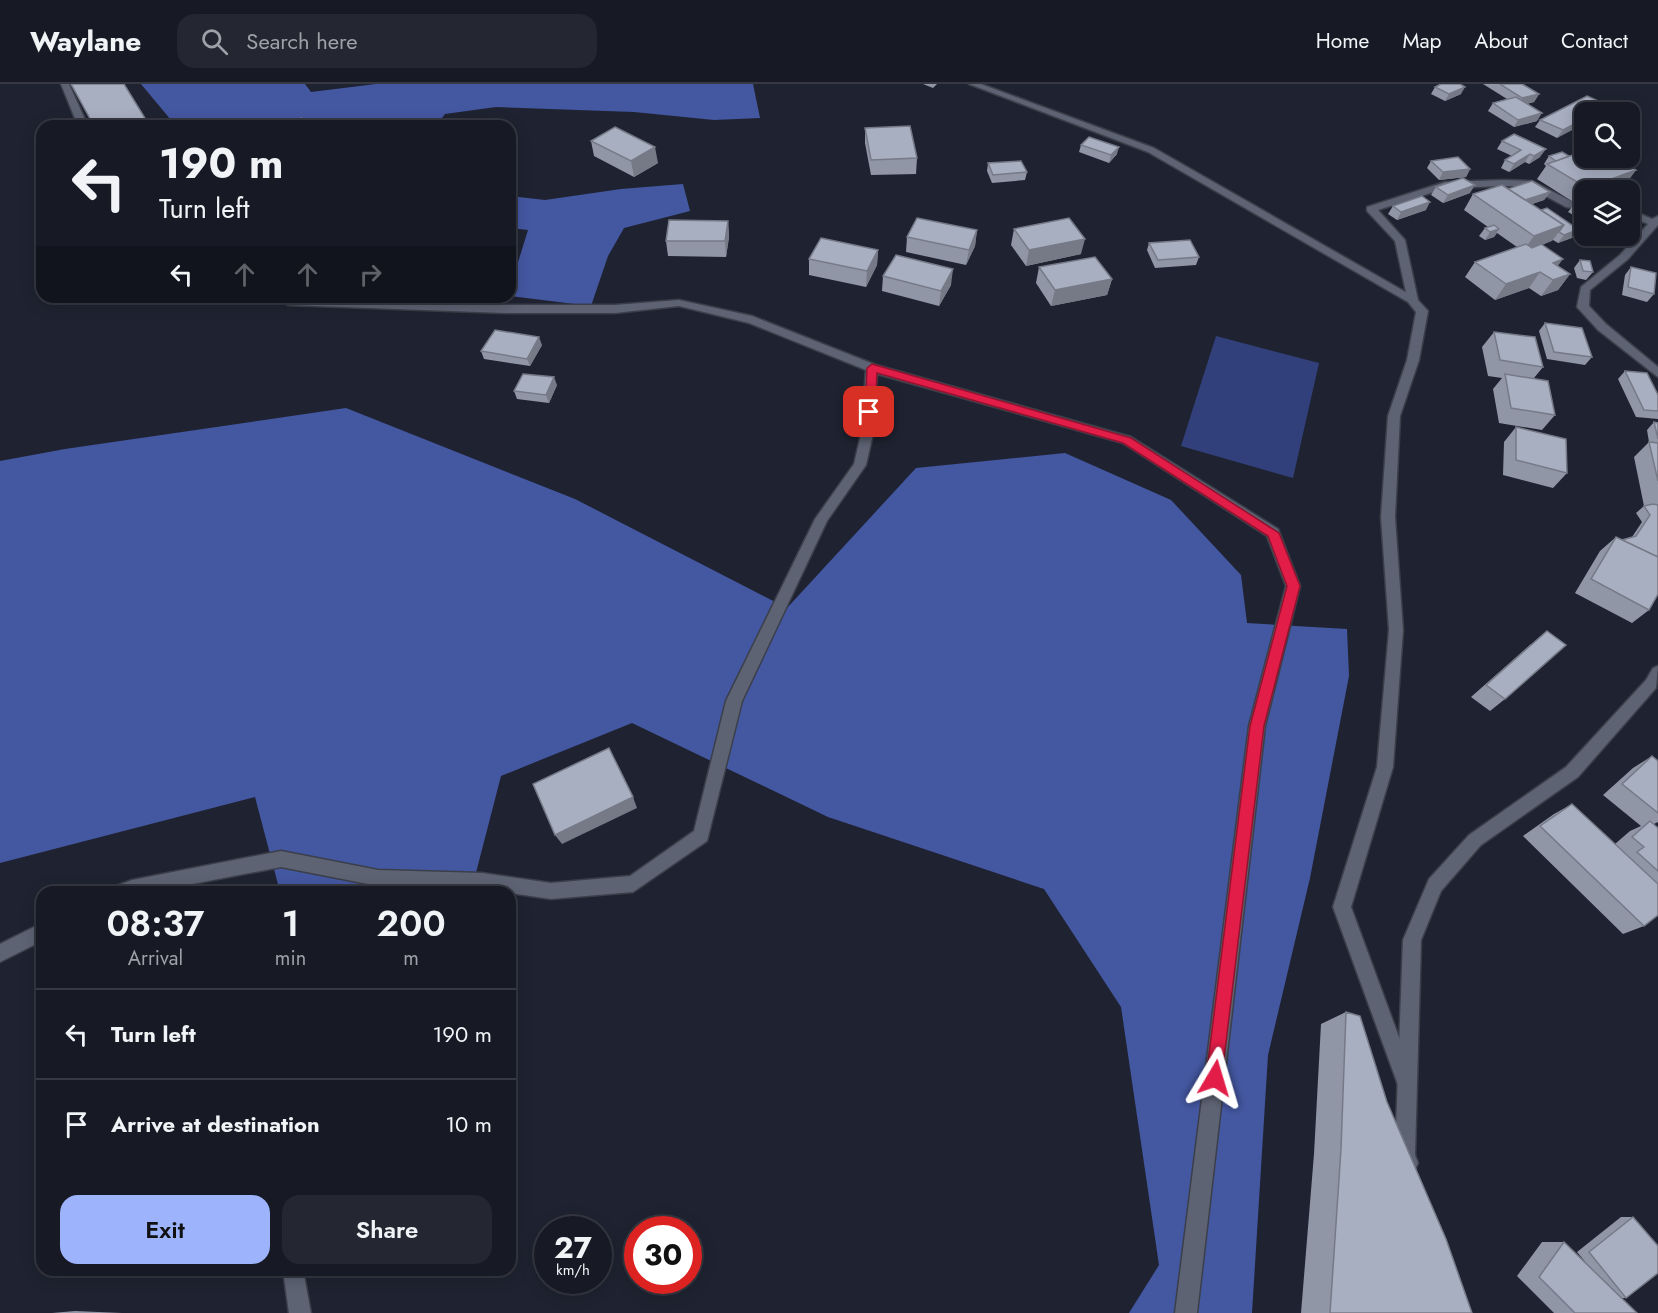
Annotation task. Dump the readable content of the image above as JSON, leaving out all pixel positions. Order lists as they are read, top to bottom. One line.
{"page":{"header":"Waylane","search":"Search here","nav":["Home","Map","About","Contact"],"turn":["190 m","Turn left"],"eta":["08:37","Arrival","1","min","200","m"],"list":[{"name":"Turn left","value":"190 m"},{"name":"Arrive at destination","value":"10 m"}],"buttons":["Exit","Share"],"speed":"27 km/h","limit":"30"}}
